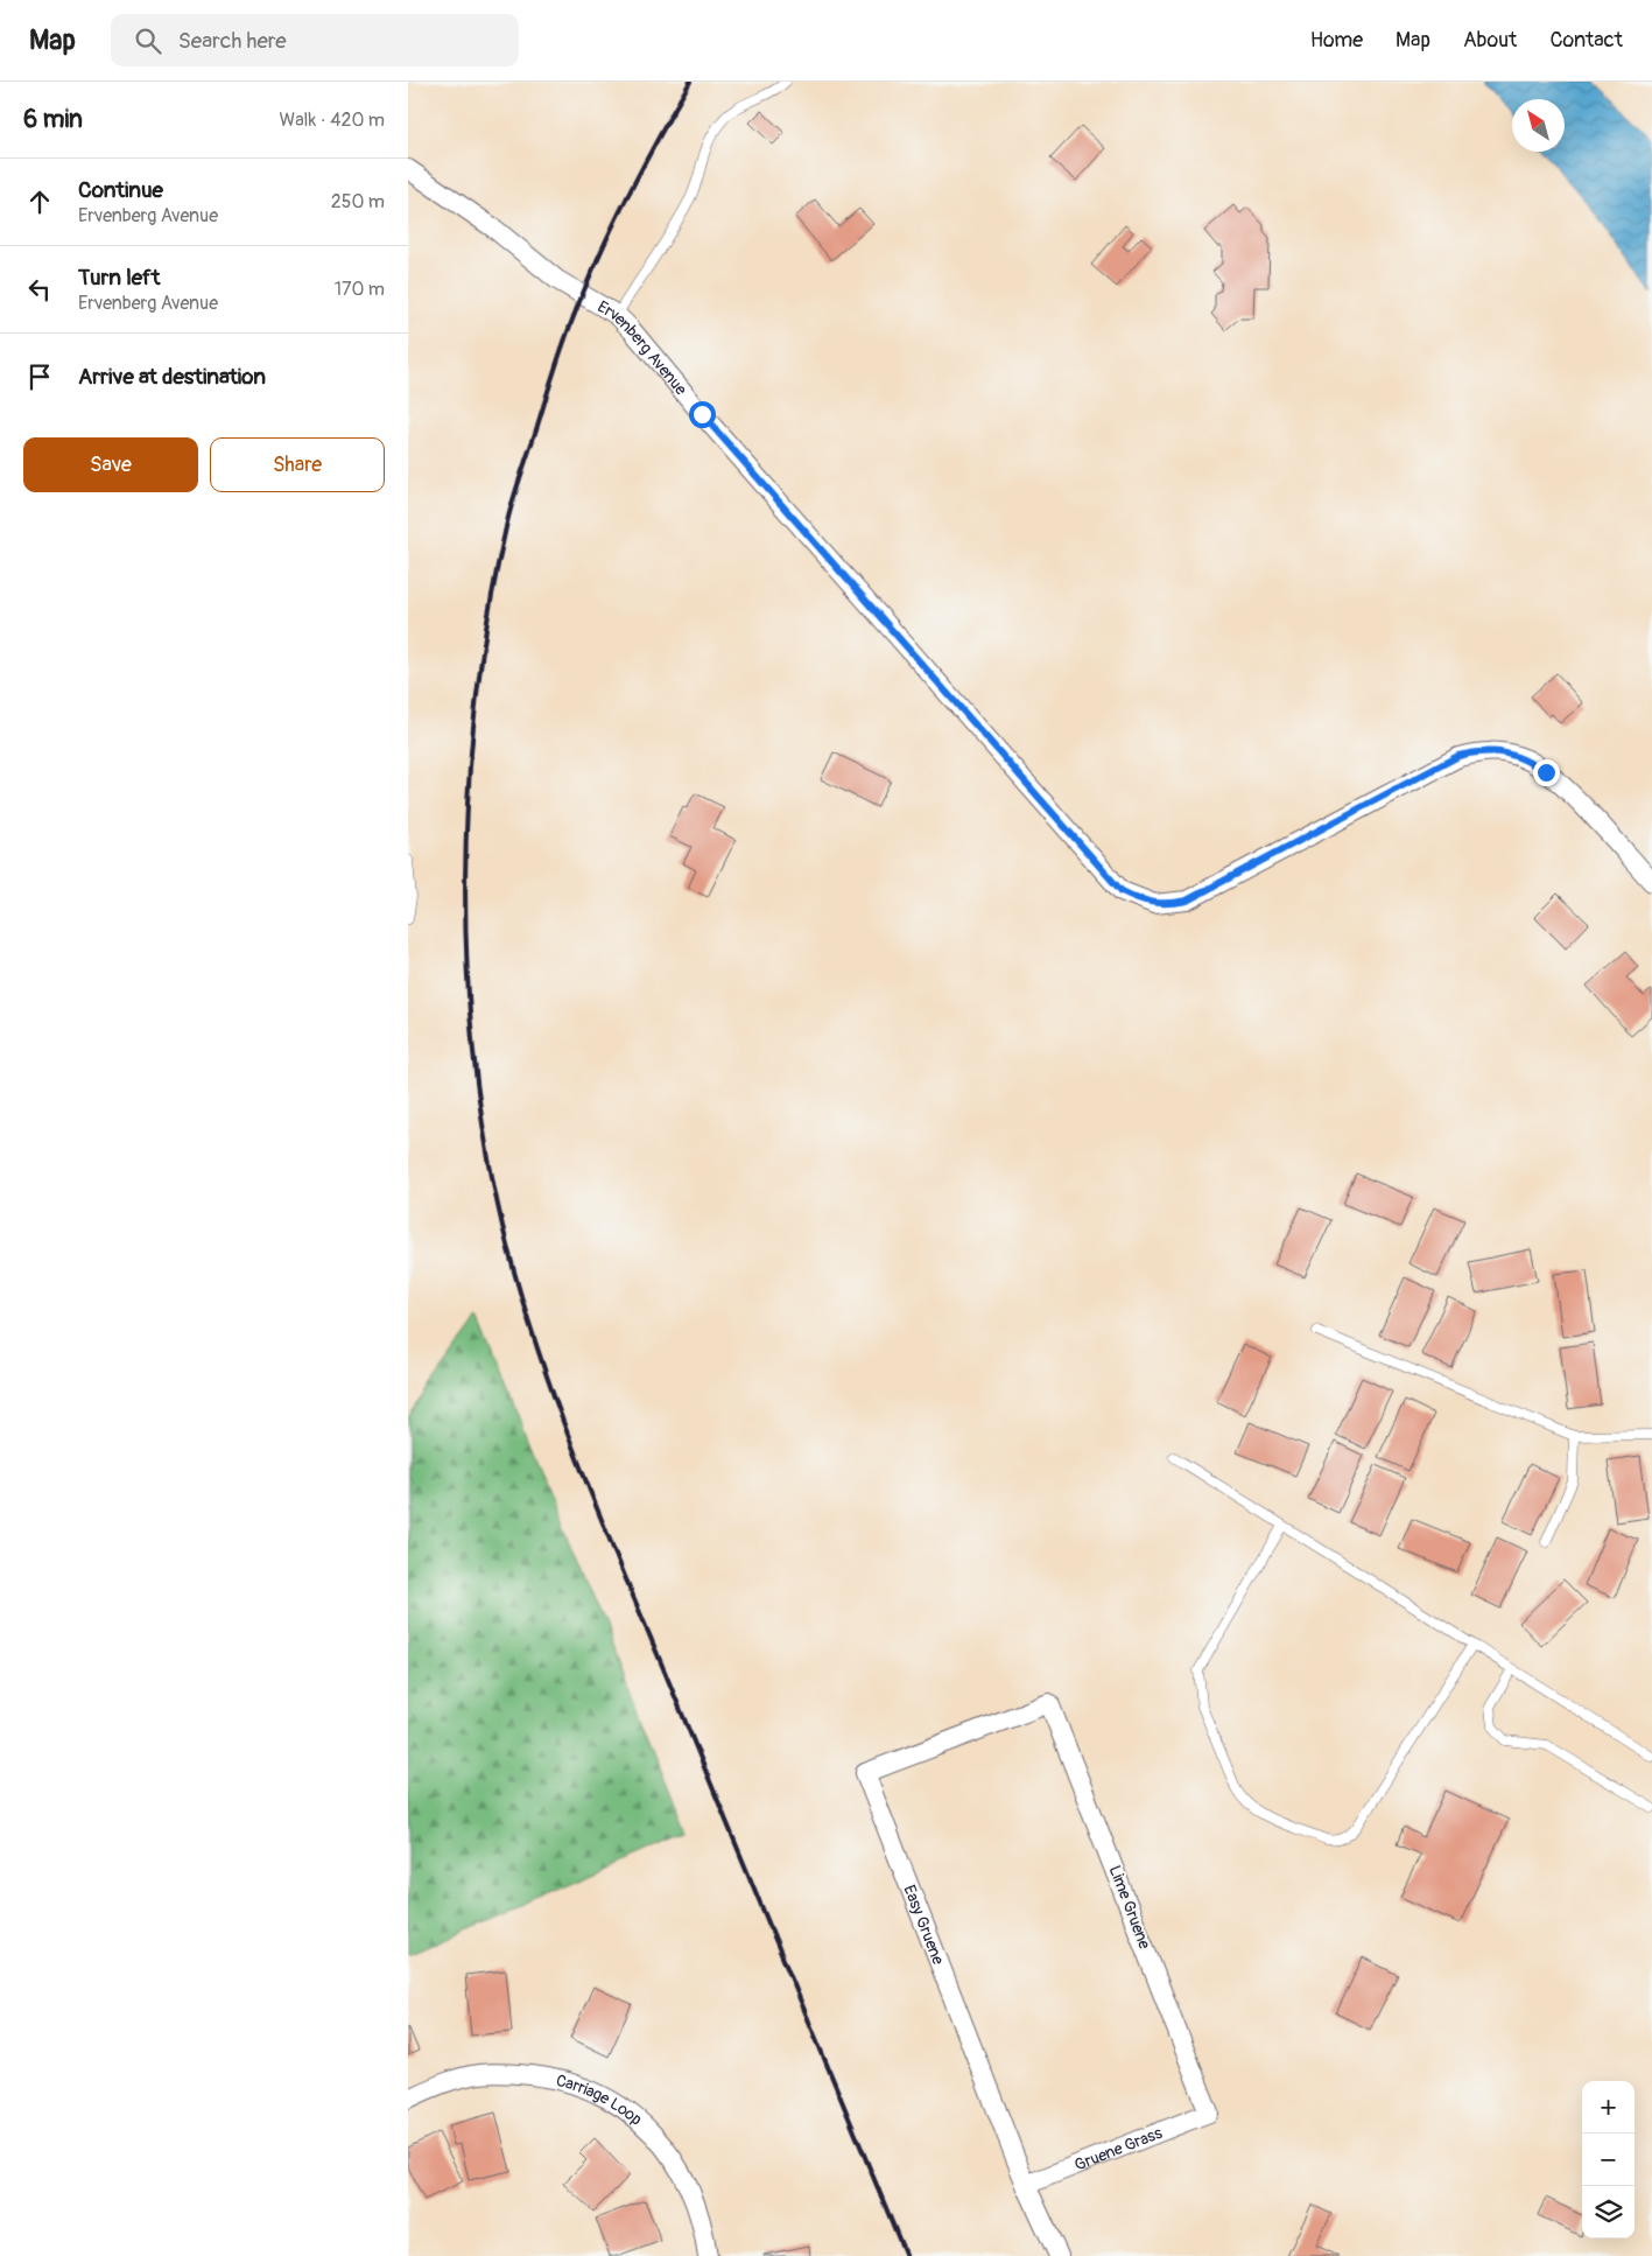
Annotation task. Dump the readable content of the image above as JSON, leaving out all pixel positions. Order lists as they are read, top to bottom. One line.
{"streets":{"street":["Ervenberg Avenue","Lime Gruene","Easy Gruene","Carriage Loop","Gruene Grass"]},"crossings":[["Lime Gruene","Easy Gruene"],["Lime Gruene","Gruene Grass"],["Easy Gruene","Gruene Grass"]],"north":"top left","page":{"header":"Map","search":"Search here","nav":["Home","Map","About","Contact"],"heading":["6 min","Walk · 420 m"],"list":[["Continue","Ervenberg Avenue","250 m"],["Turn left","Ervenberg Avenue","170 m"],"Arrive at destination"],"buttons":["Save","Share"],"map_buttons":["+","−"]}}
